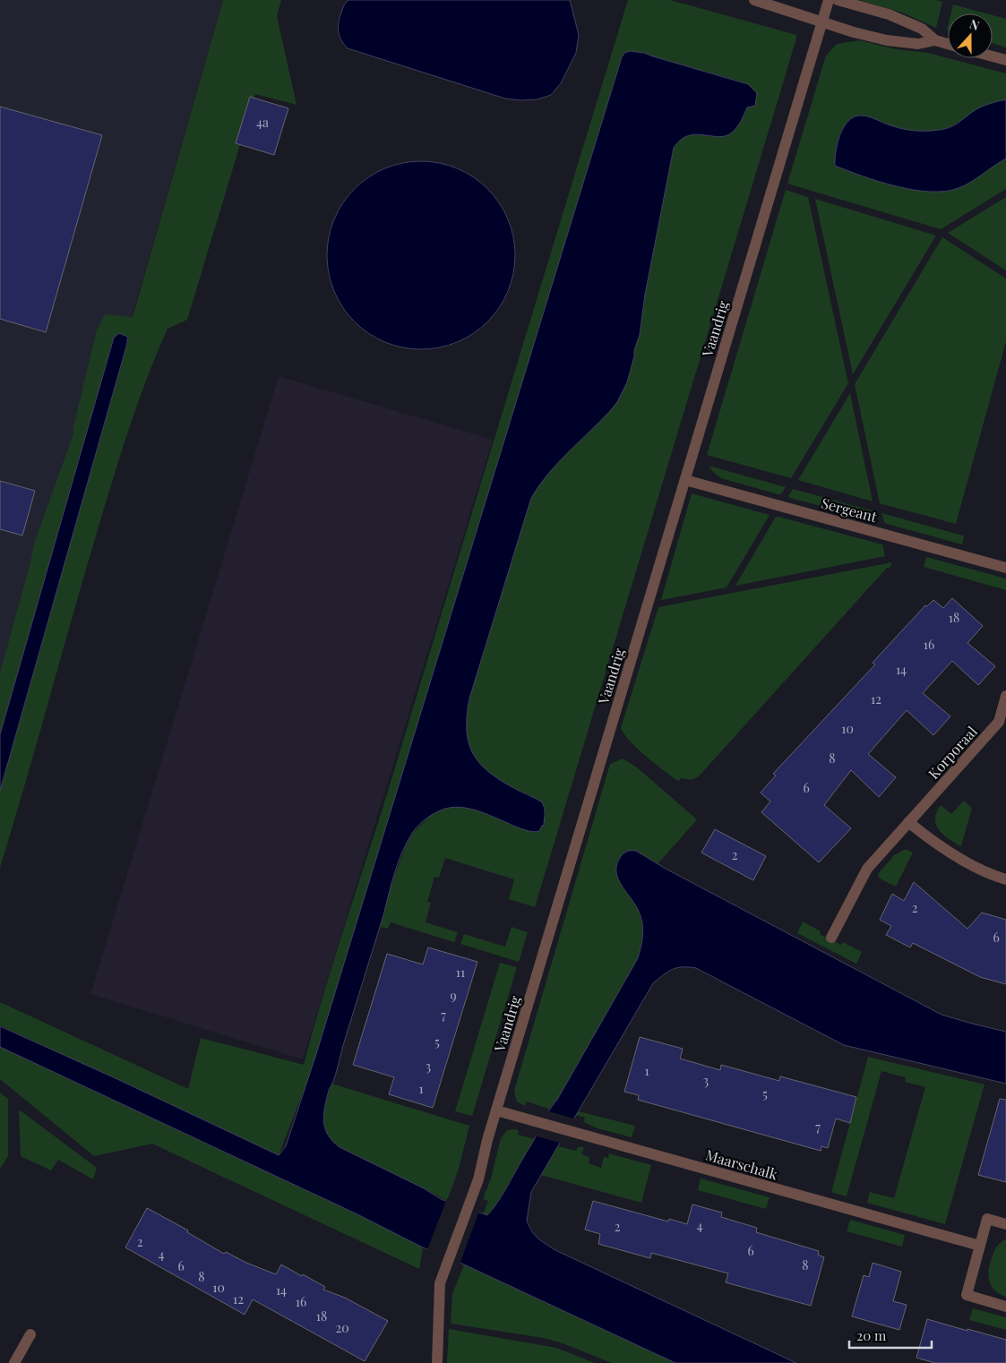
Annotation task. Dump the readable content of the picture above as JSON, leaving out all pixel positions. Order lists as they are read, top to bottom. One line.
{"streets":{"street":["Vaandrig","Sergeant","Korporaal","Maarschalk"]},"crossings":[["Vaandrig","Sergeant"],["Vaandrig","Maarschalk"]],"house_numbers":["4a","18","16","14","12","10","8","6","2","2","6","11","9","7","5","3","1","3","1","5","7","4","2","2","6","4","8","6","8","10","14","12","16","18","20"],"scale_bar":"20 m","north":"top"}
